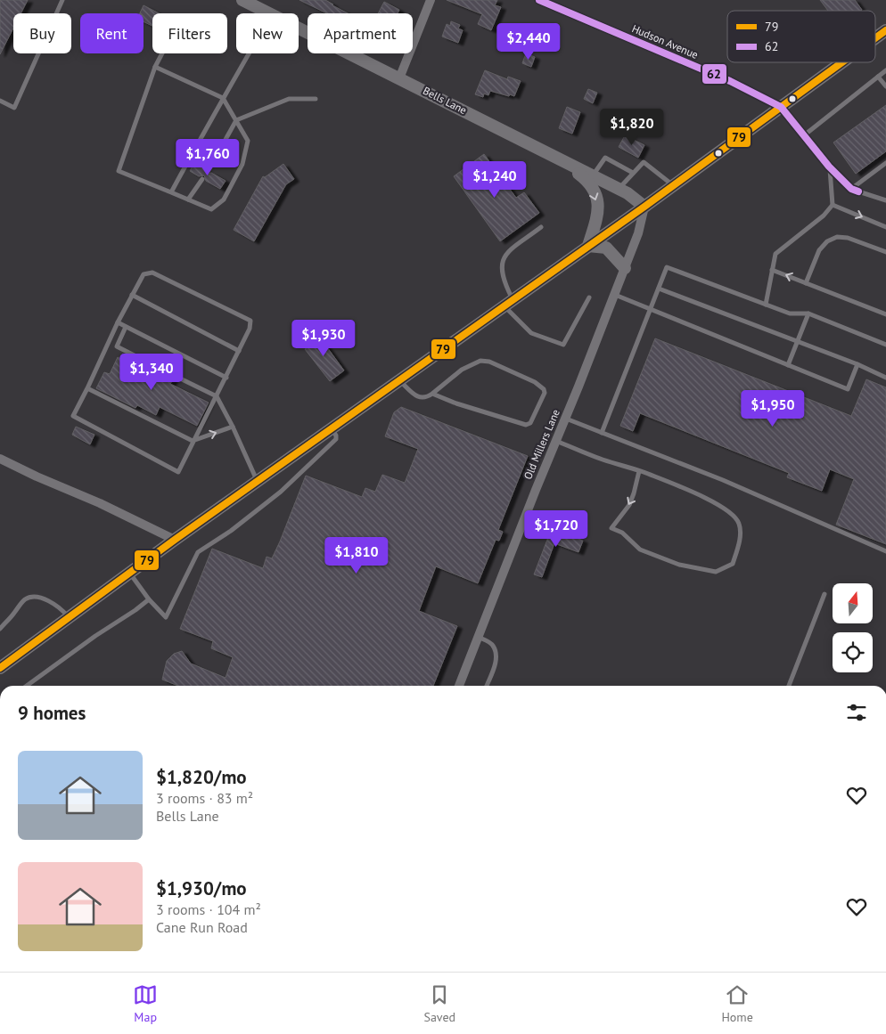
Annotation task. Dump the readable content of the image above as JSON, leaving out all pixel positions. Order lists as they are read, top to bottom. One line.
{"streets":{"main road":["Bells Lane"],"street":["Hudson Avenue","Old Millers Lane"]},"crossings":[["Bells Lane","Old Millers Lane"]],"lines":["transit line 62","transit line 79"],"legend":["79","62"],"north":"top","page":{"chip":["Buy","Rent","Filters","New","Apartment"],"price":["$2,440","$1,820","$1,760","$1,240","$1,930","$1,340","$1,950","$1,720","$1,810"],"heading":"9 homes","list":[{"name":"$1,820/mo","note":"3 rooms · 83 m² · Bells Lane"},{"name":"$1,930/mo","note":"3 rooms · 104 m² · Cane Run Road"}],"tabs":["Map","Saved","Home"]}}
